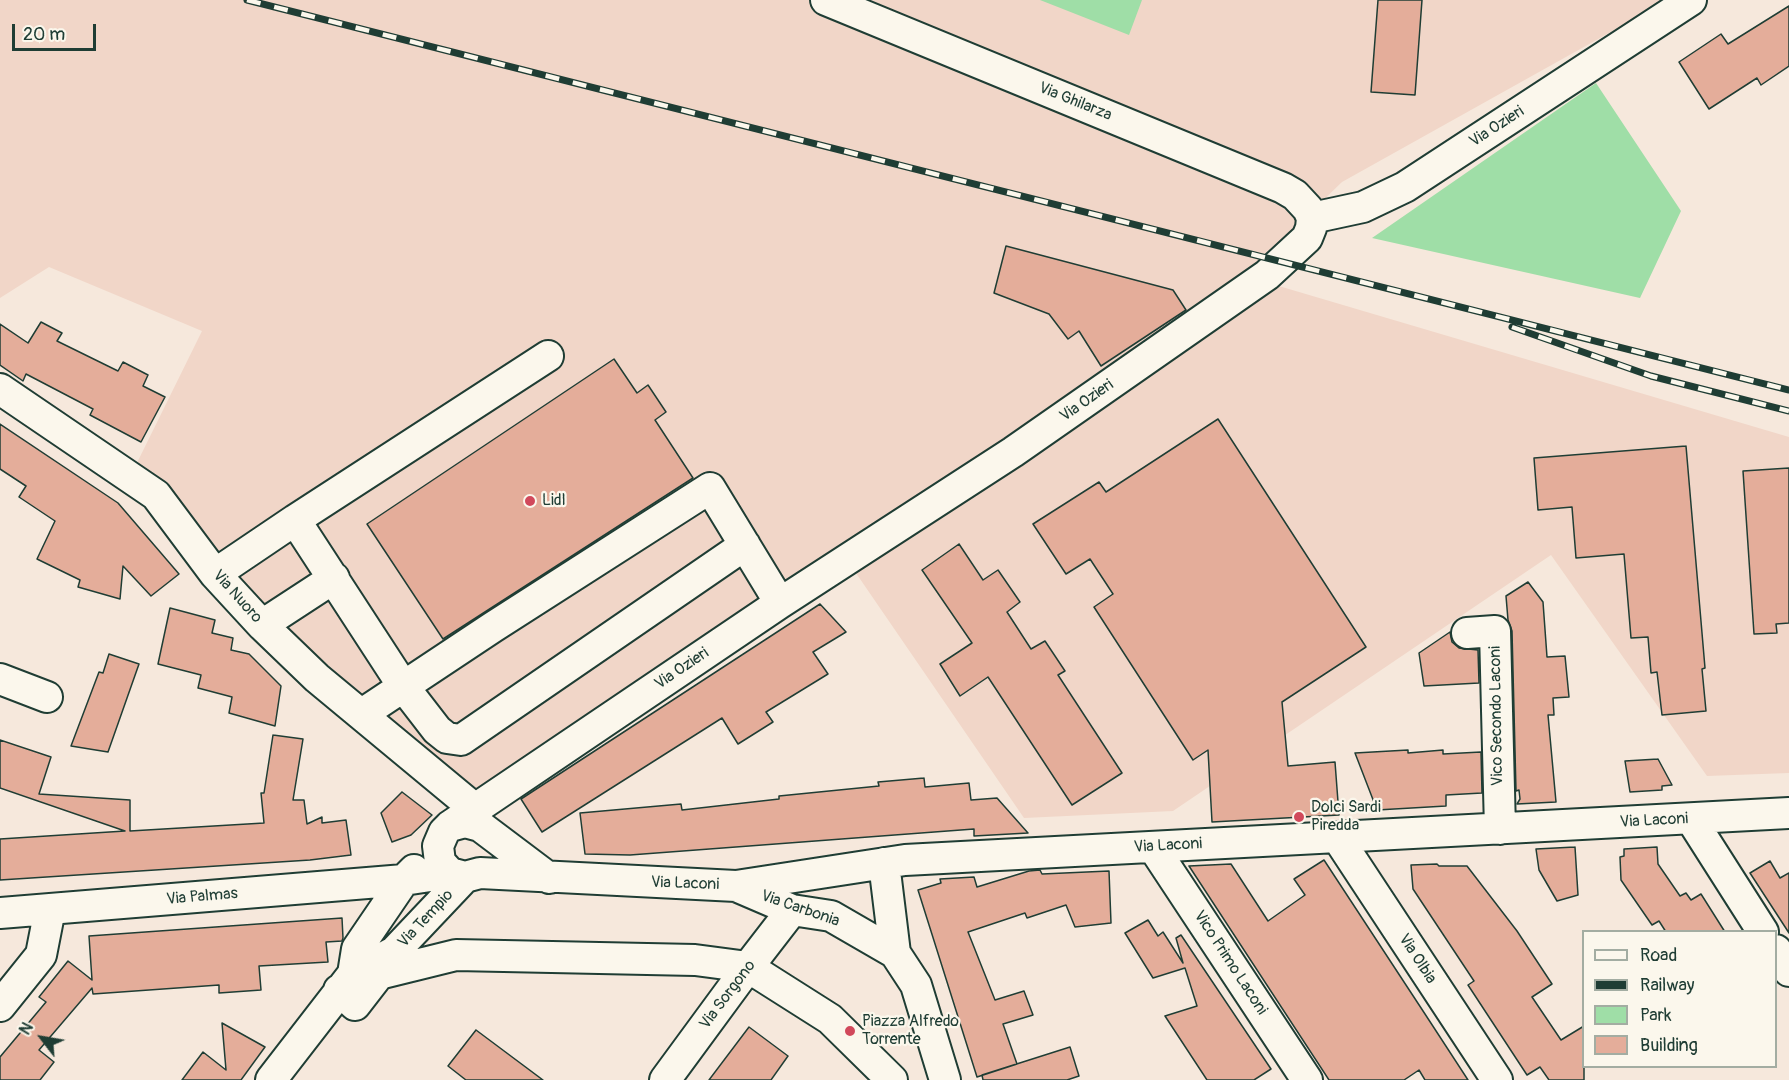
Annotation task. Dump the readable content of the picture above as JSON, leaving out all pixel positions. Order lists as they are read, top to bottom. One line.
{"streets":{"street":["Via Ghilarza","Via Ozieri","Via Nuoro","Vico Secondo Laconi","Via Laconi","Via Palmas","Via Carbonia","Via Tempio","Via Olbia","Vico Primo Laconi","Via Sorgono"]},"crossings":[["Via Ghilarza","Via Ozieri"],["Via Ozieri","Via Nuoro"],["Via Ozieri","Via Tempio"],["Via Nuoro","Via Tempio"],["Vico Secondo Laconi","Via Laconi"],["Via Laconi","Via Carbonia"],["Via Laconi","Via Olbia"],["Via Laconi","Vico Primo Laconi"],["Via Palmas","Via Tempio"],["Via Carbonia","Via Sorgono"]],"places":["Lidl","Dolci Sardi Piredda","Piazza Alfredo Torrente"],"legend":["Road","Railway","Park","Building"],"scale_bar":"20 m","north":"top left"}
